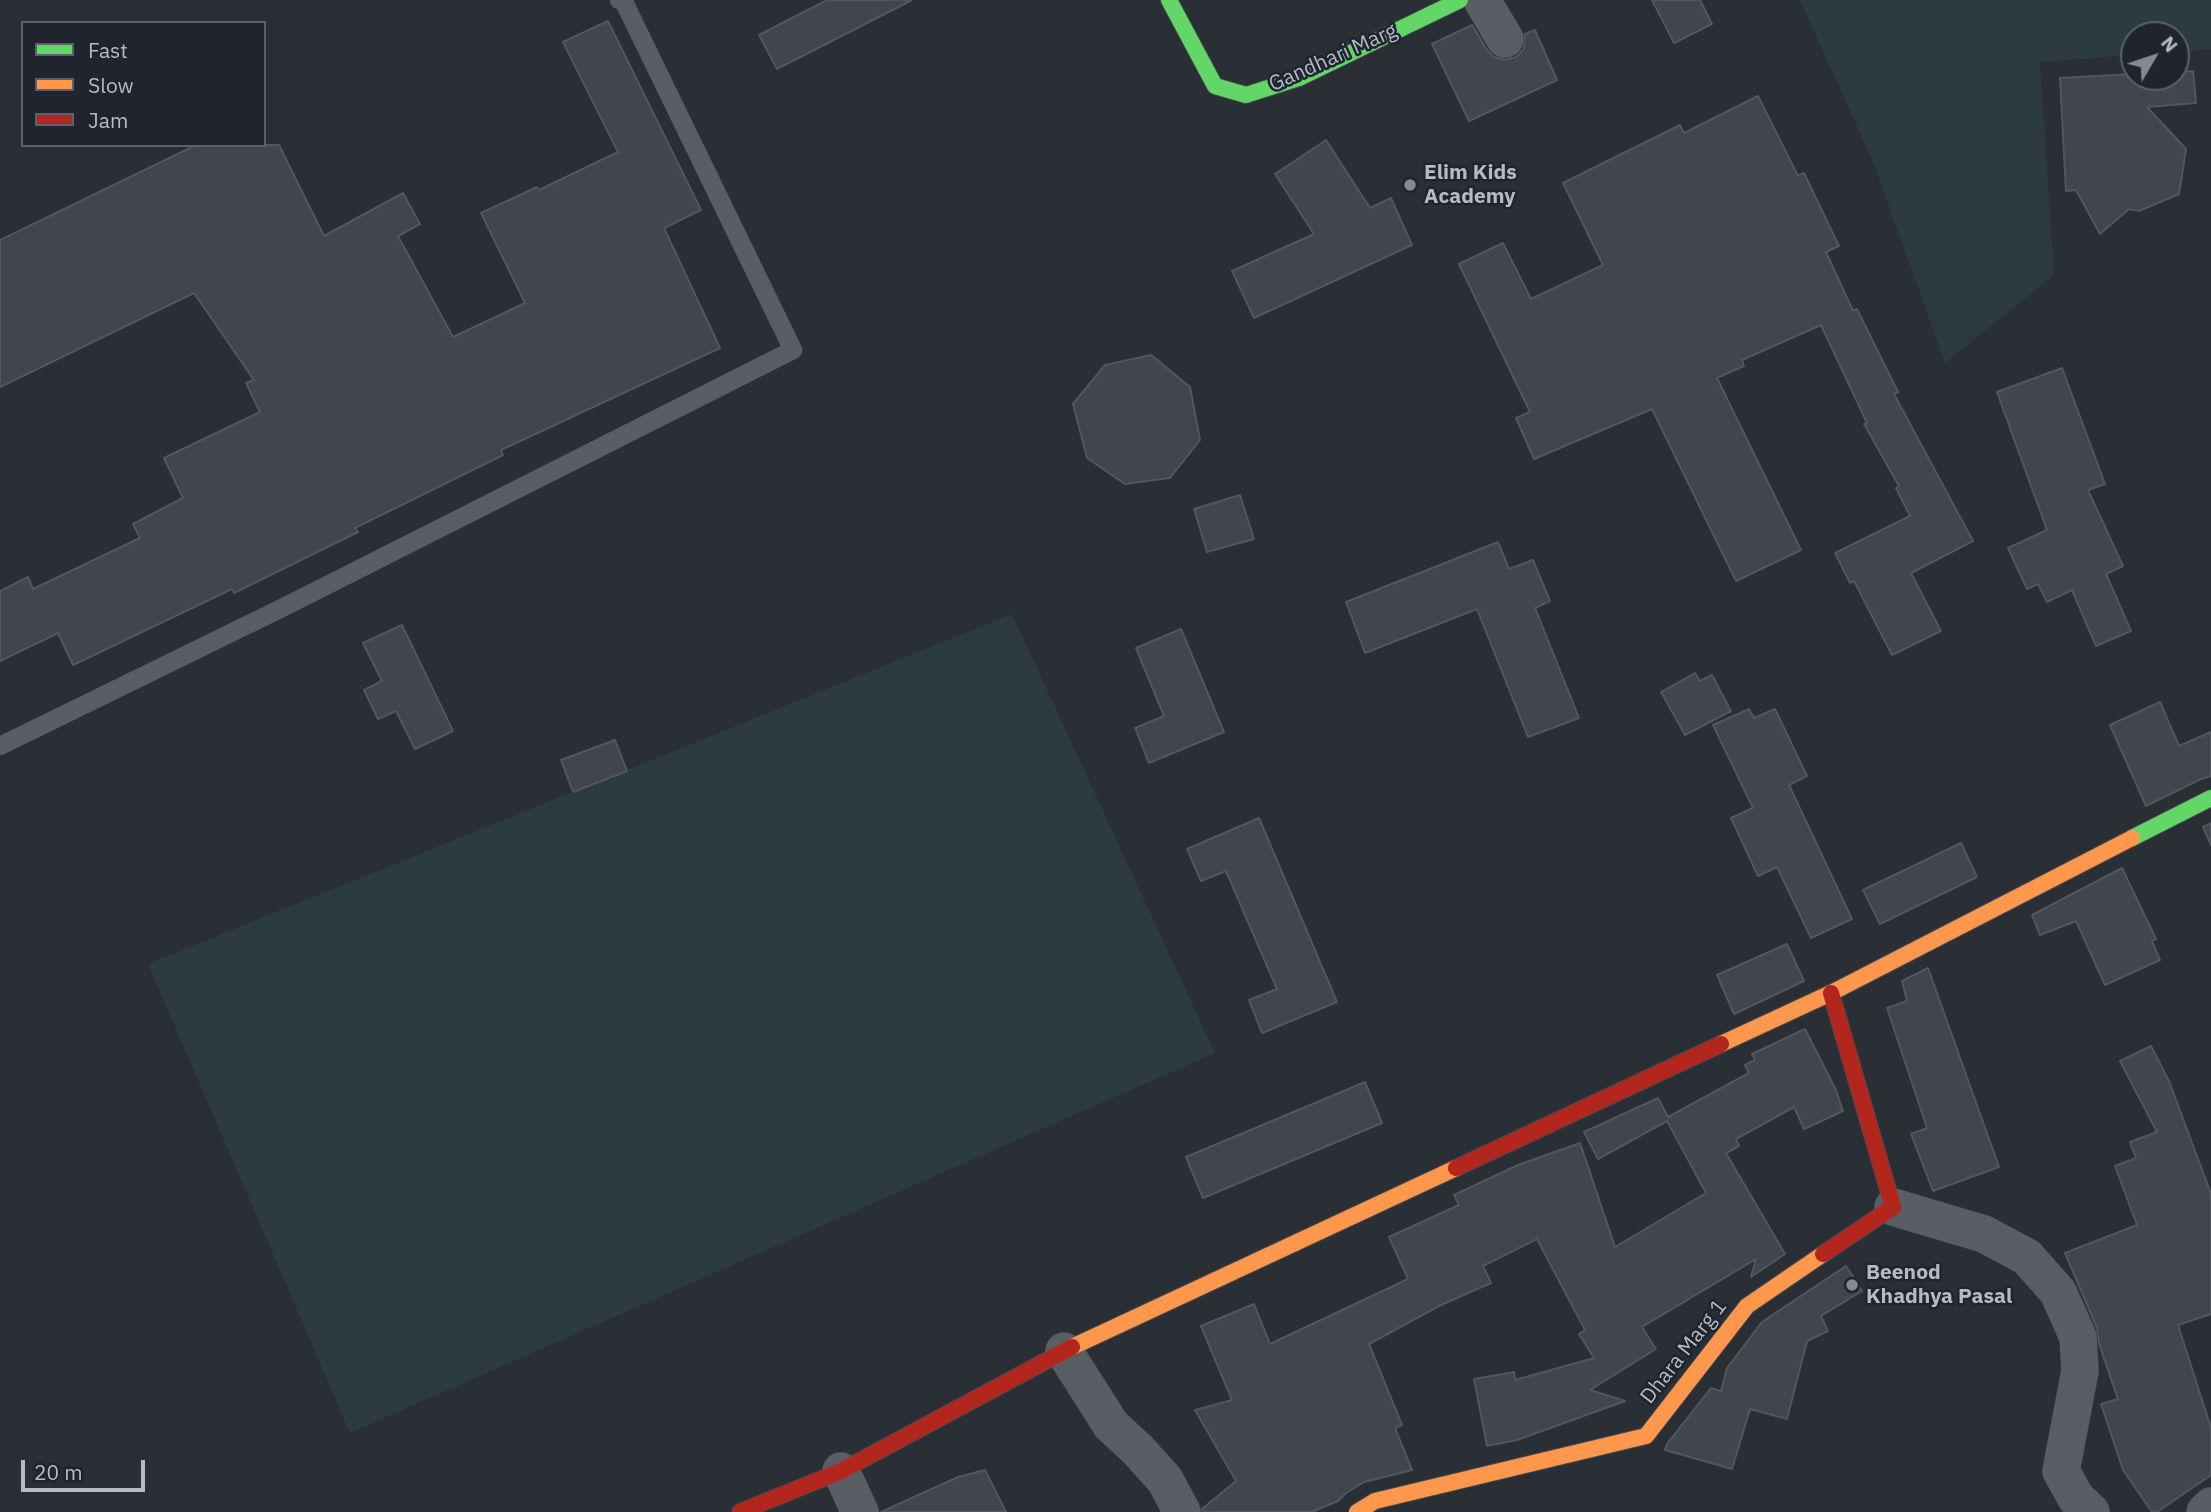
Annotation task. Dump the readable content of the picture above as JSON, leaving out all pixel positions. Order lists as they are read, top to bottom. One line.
{"streets":{"street":["Gandhari Marg","Dhara Marg 1"]},"places":["Elim Kids Academy","Beenod Khadhya Pasal"],"legend":["Fast","Slow","Jam"],"scale_bar":"20 m","north":"top right"}
